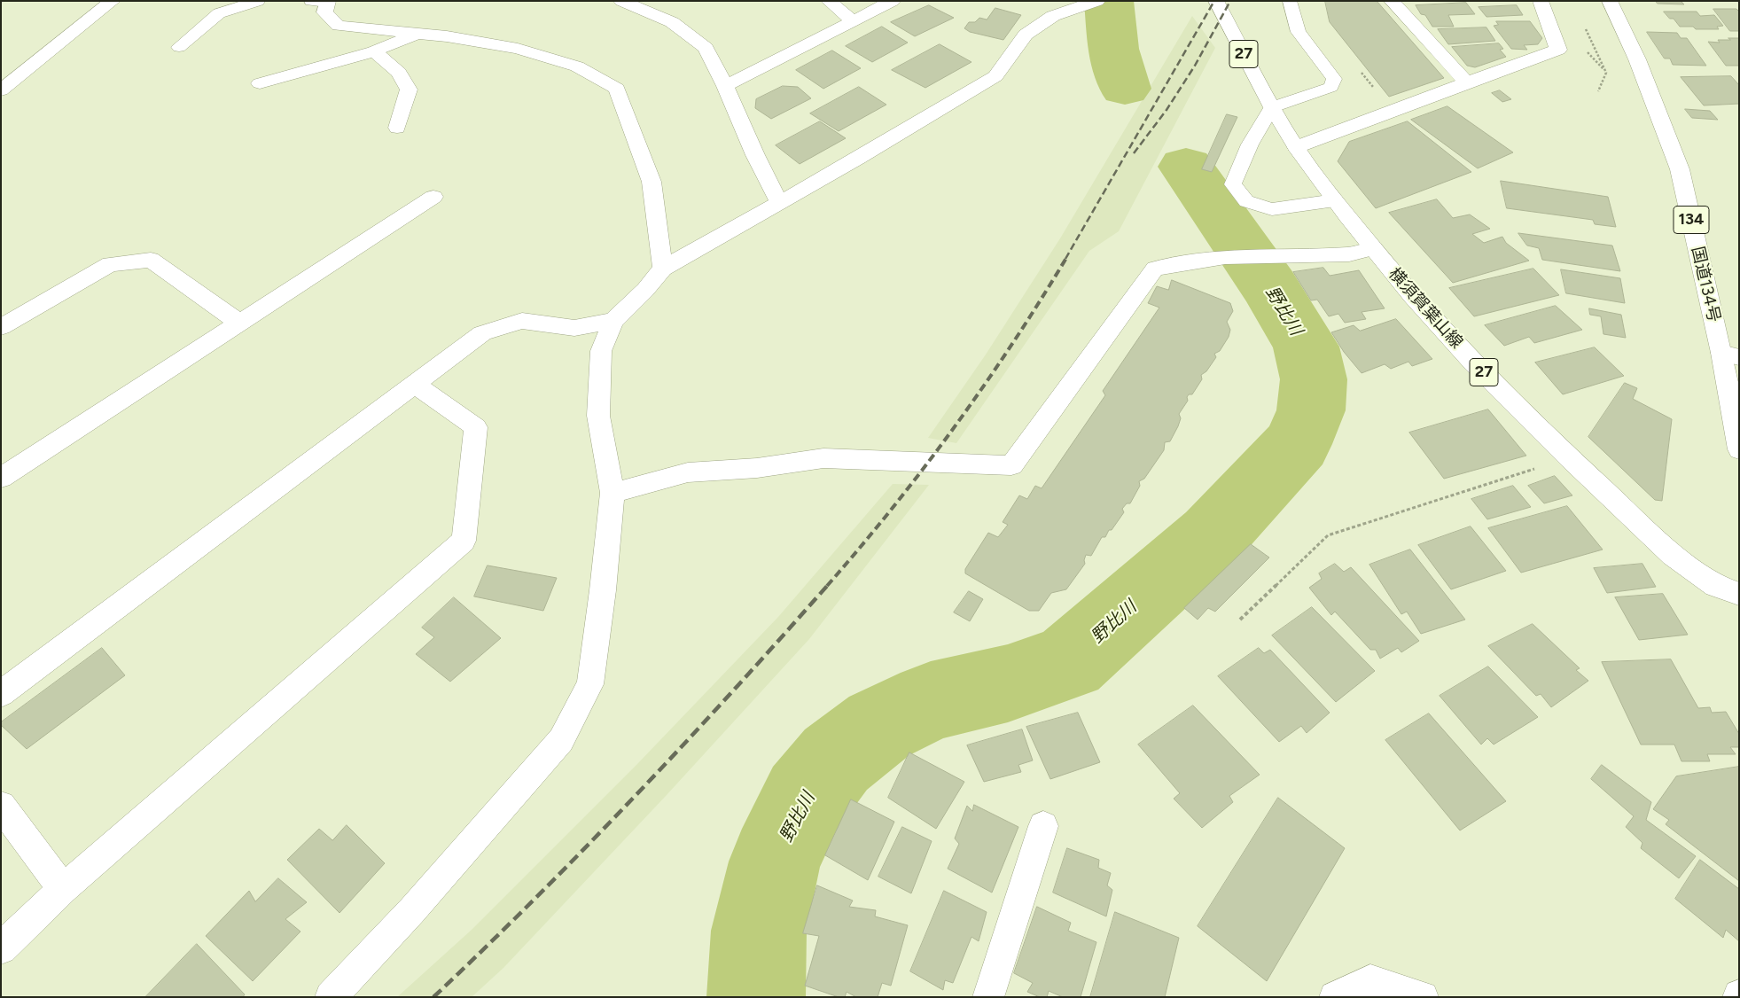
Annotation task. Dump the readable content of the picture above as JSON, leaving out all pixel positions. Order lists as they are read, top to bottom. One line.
{"streets":{"main road":["27","134","国道134号","横須賀葉山線"]},"water":["野比川"]}
